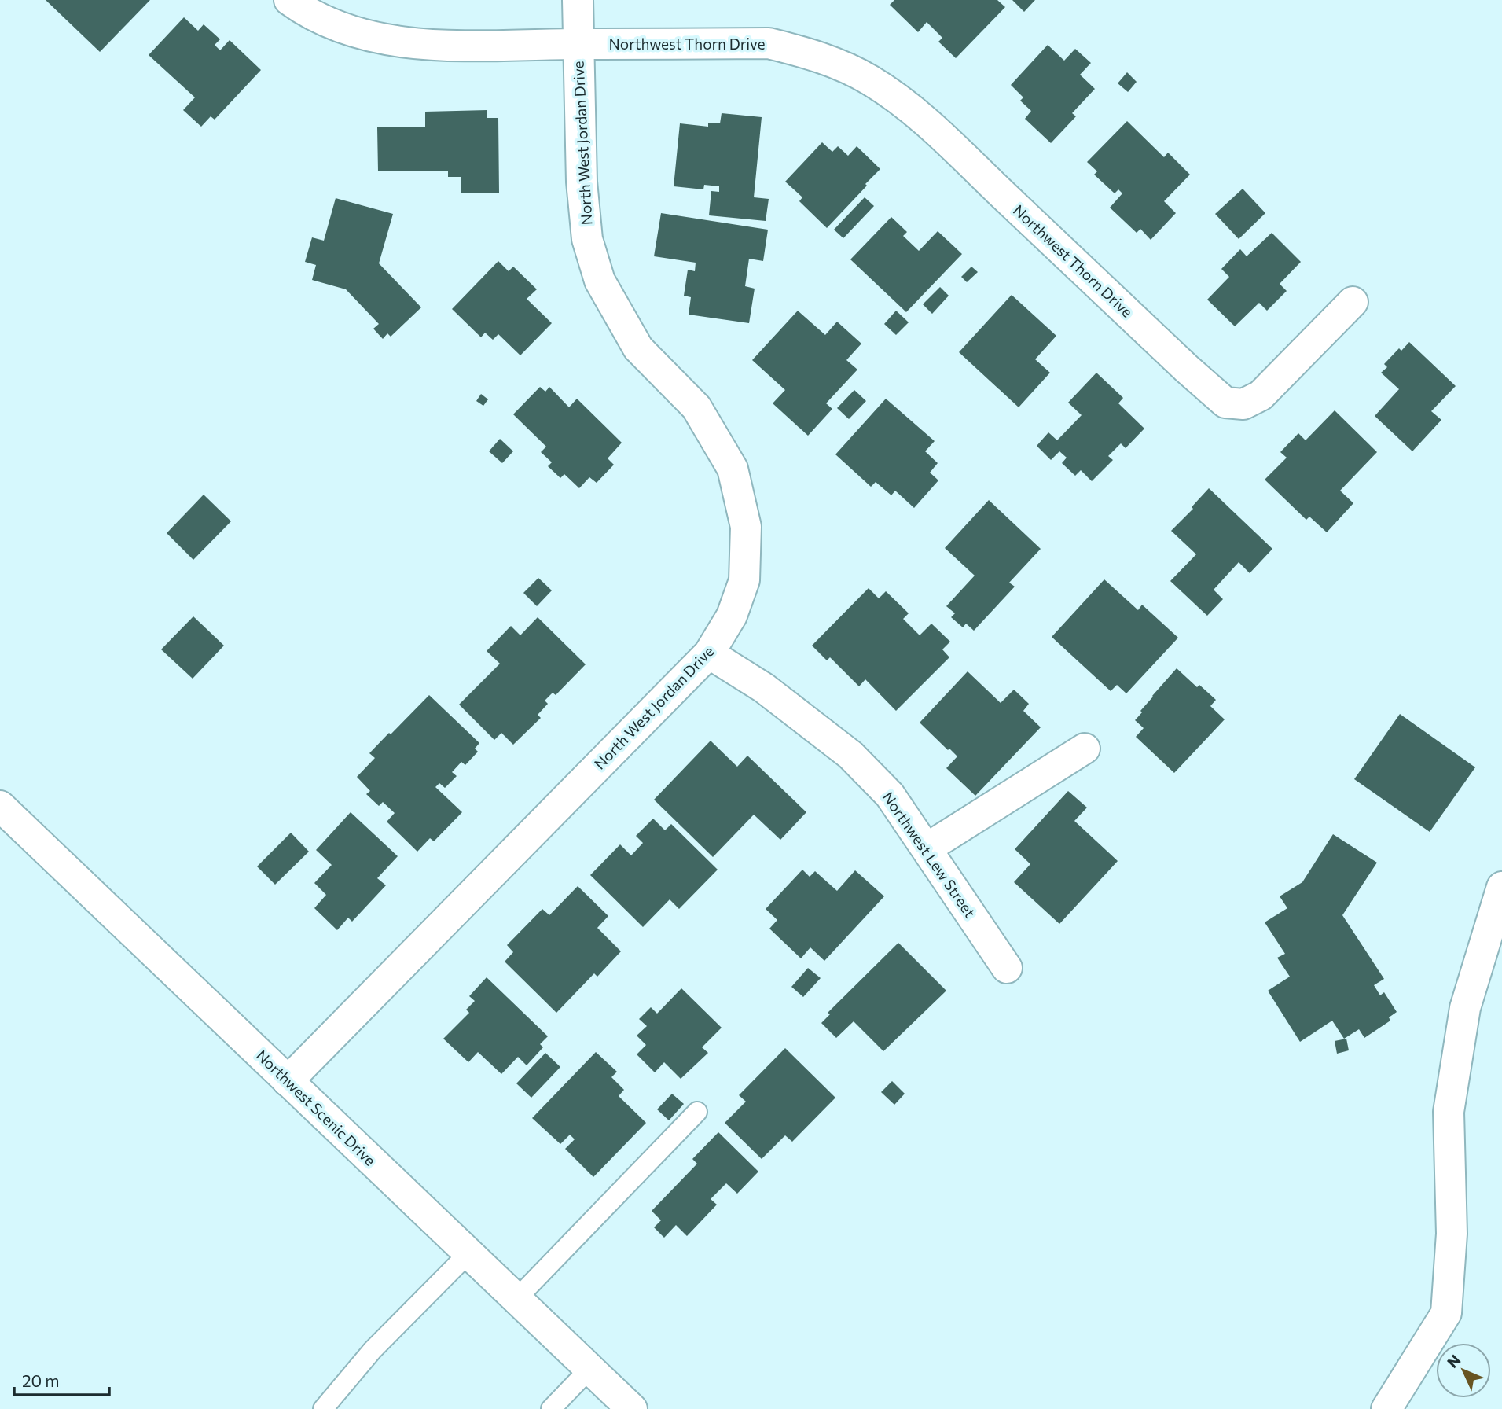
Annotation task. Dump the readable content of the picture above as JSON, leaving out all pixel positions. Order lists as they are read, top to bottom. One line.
{"streets":{"street":["Northwest Thorn Drive","North West Jordan Drive","Northwest Lew Street","Northwest Scenic Drive"]},"crossings":[["Northwest Thorn Drive","North West Jordan Drive"],["North West Jordan Drive","Northwest Lew Street"],["North West Jordan Drive","Northwest Scenic Drive"]],"scale_bar":"20 m","north":"top left"}
